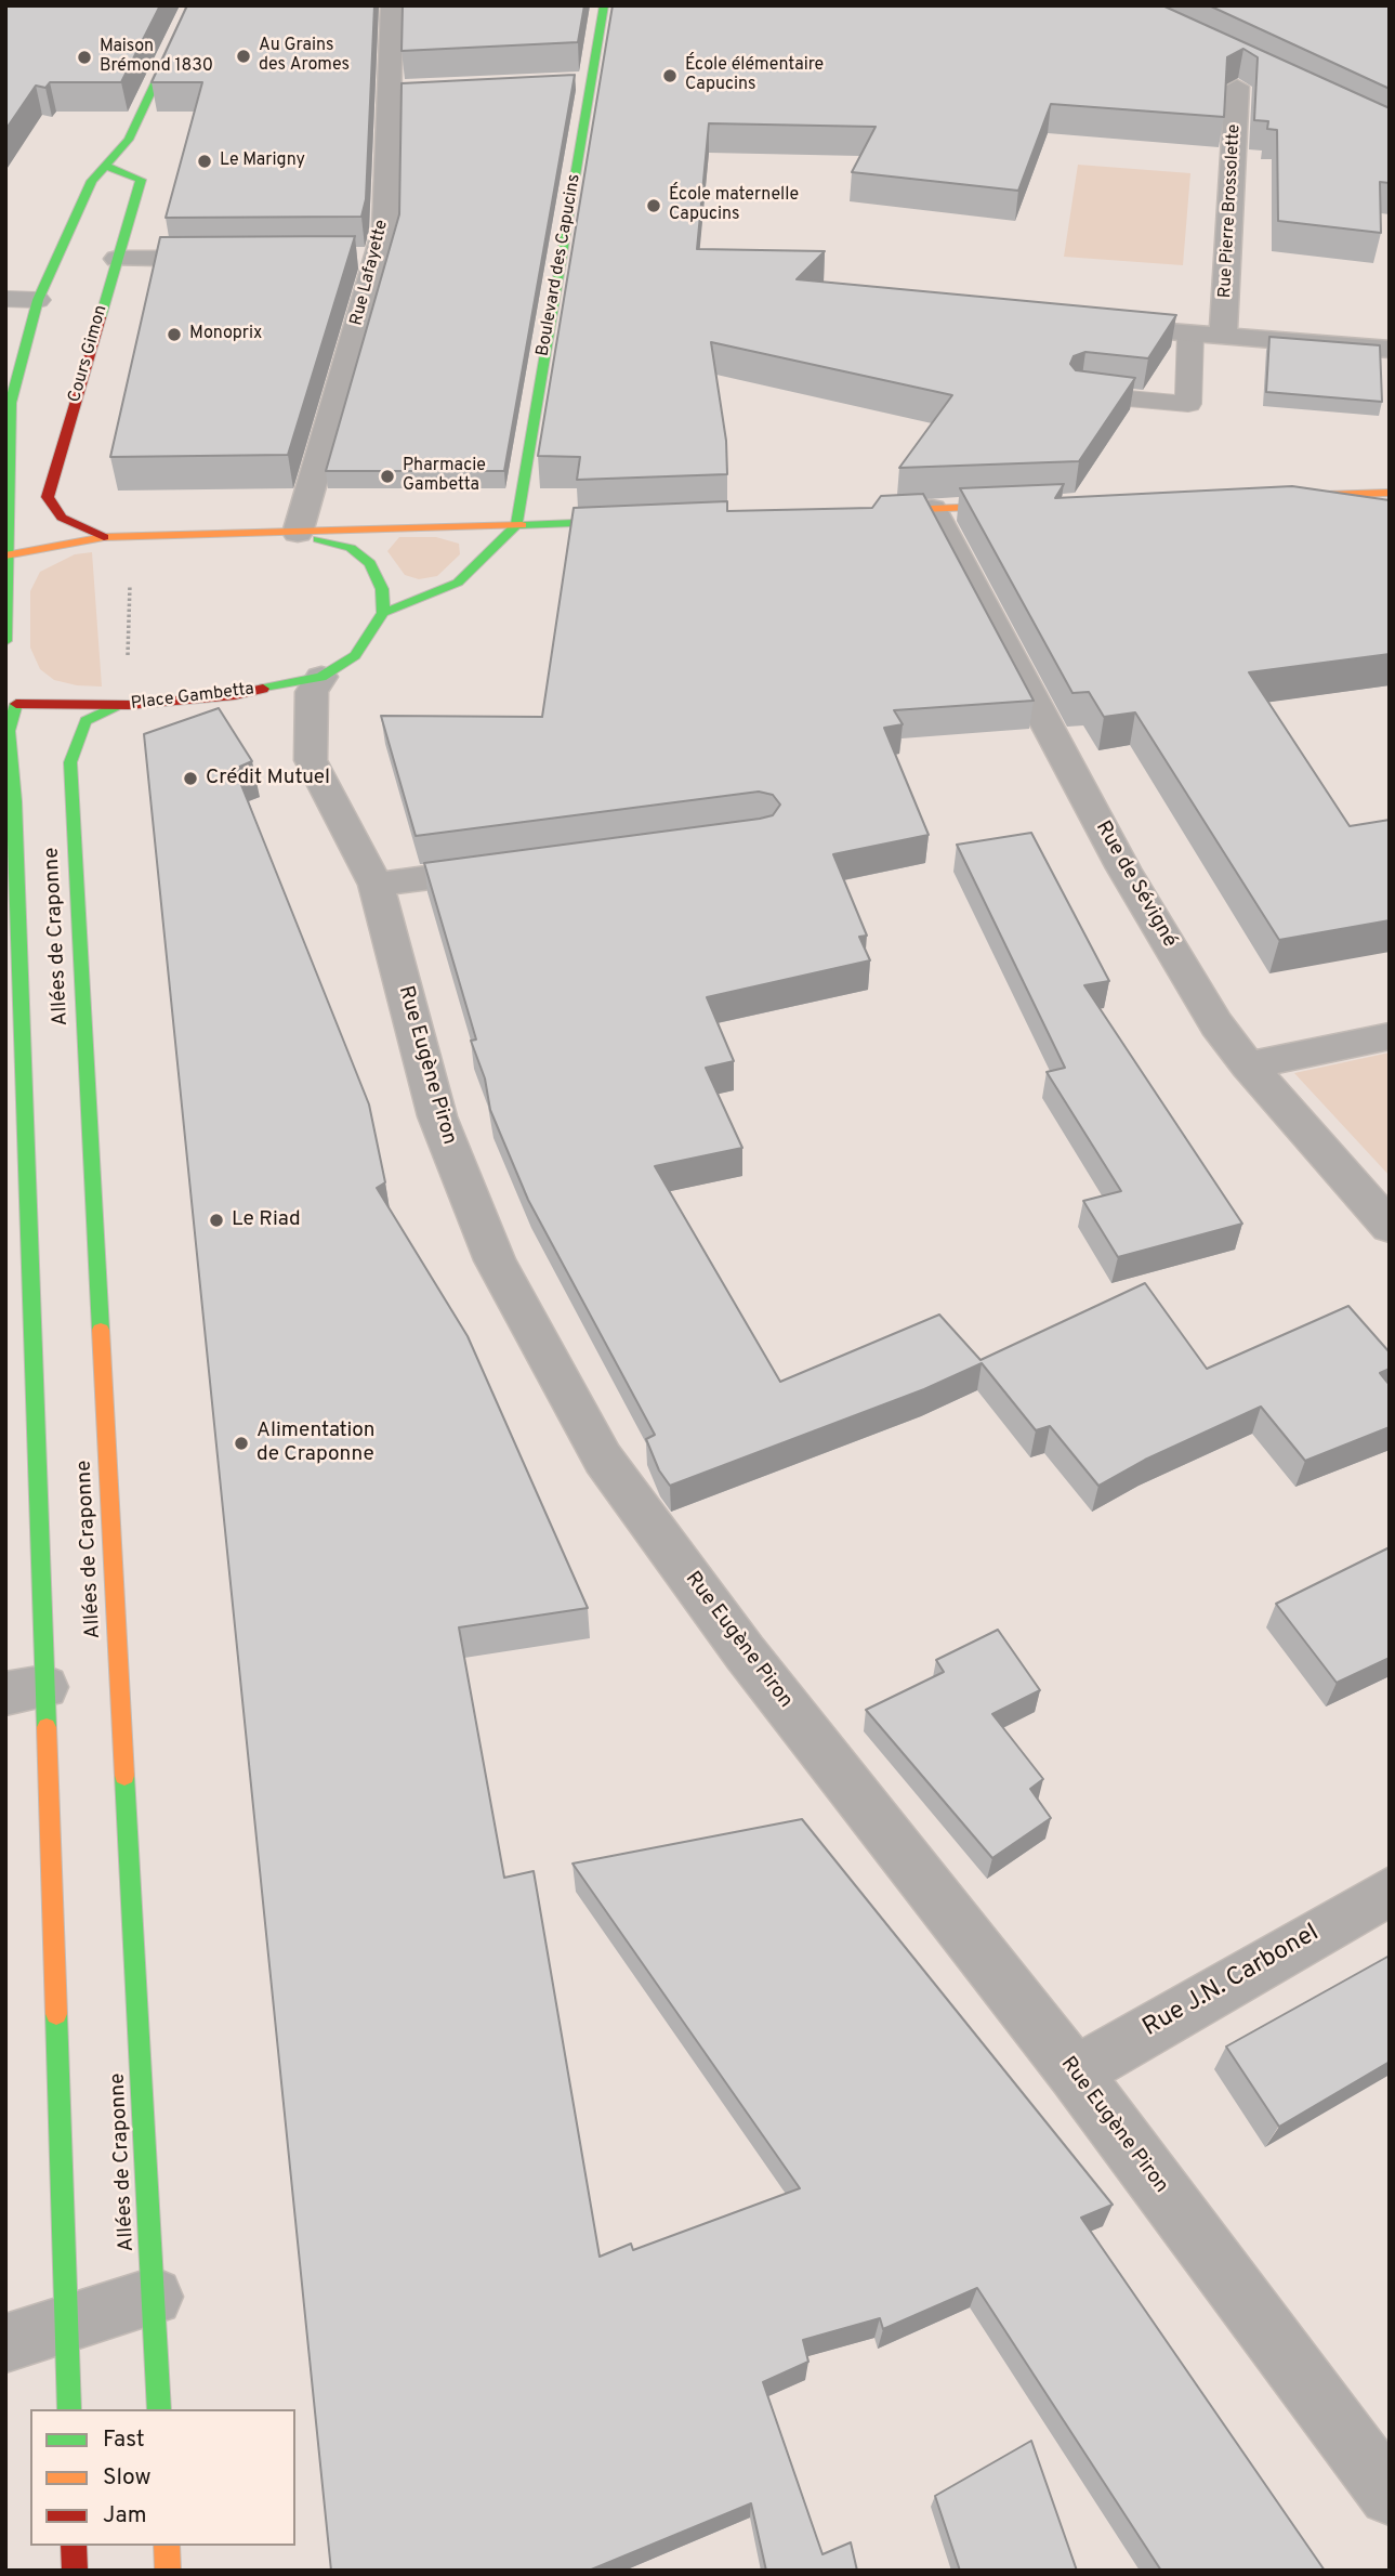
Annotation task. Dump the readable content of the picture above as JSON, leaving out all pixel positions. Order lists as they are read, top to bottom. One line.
{"streets":{"main road":["Boulevard des Capucins","Cours Gimon","Place Gambetta","Allées de Craponne"],"street":["Rue Pierre Brossolette","Rue Lafayette","Rue de Sévigné","Rue Eugène Piron","Rue J.N. Carbonel"]},"crossings":[["Place Gambetta","Allées de Craponne"],["Place Gambetta","Rue Eugène Piron"],["Rue Eugène Piron","Rue J.N. Carbonel"]],"places":["Au Grains des Aromes","Maison Brémond 1830","École élémentaire Capucins","Le Marigny","École maternelle Capucins","Monoprix","Pharmacie Gambetta","Crédit Mutuel","Le Riad","Alimentation de Craponne"],"legend":["Fast","Slow","Jam"]}
